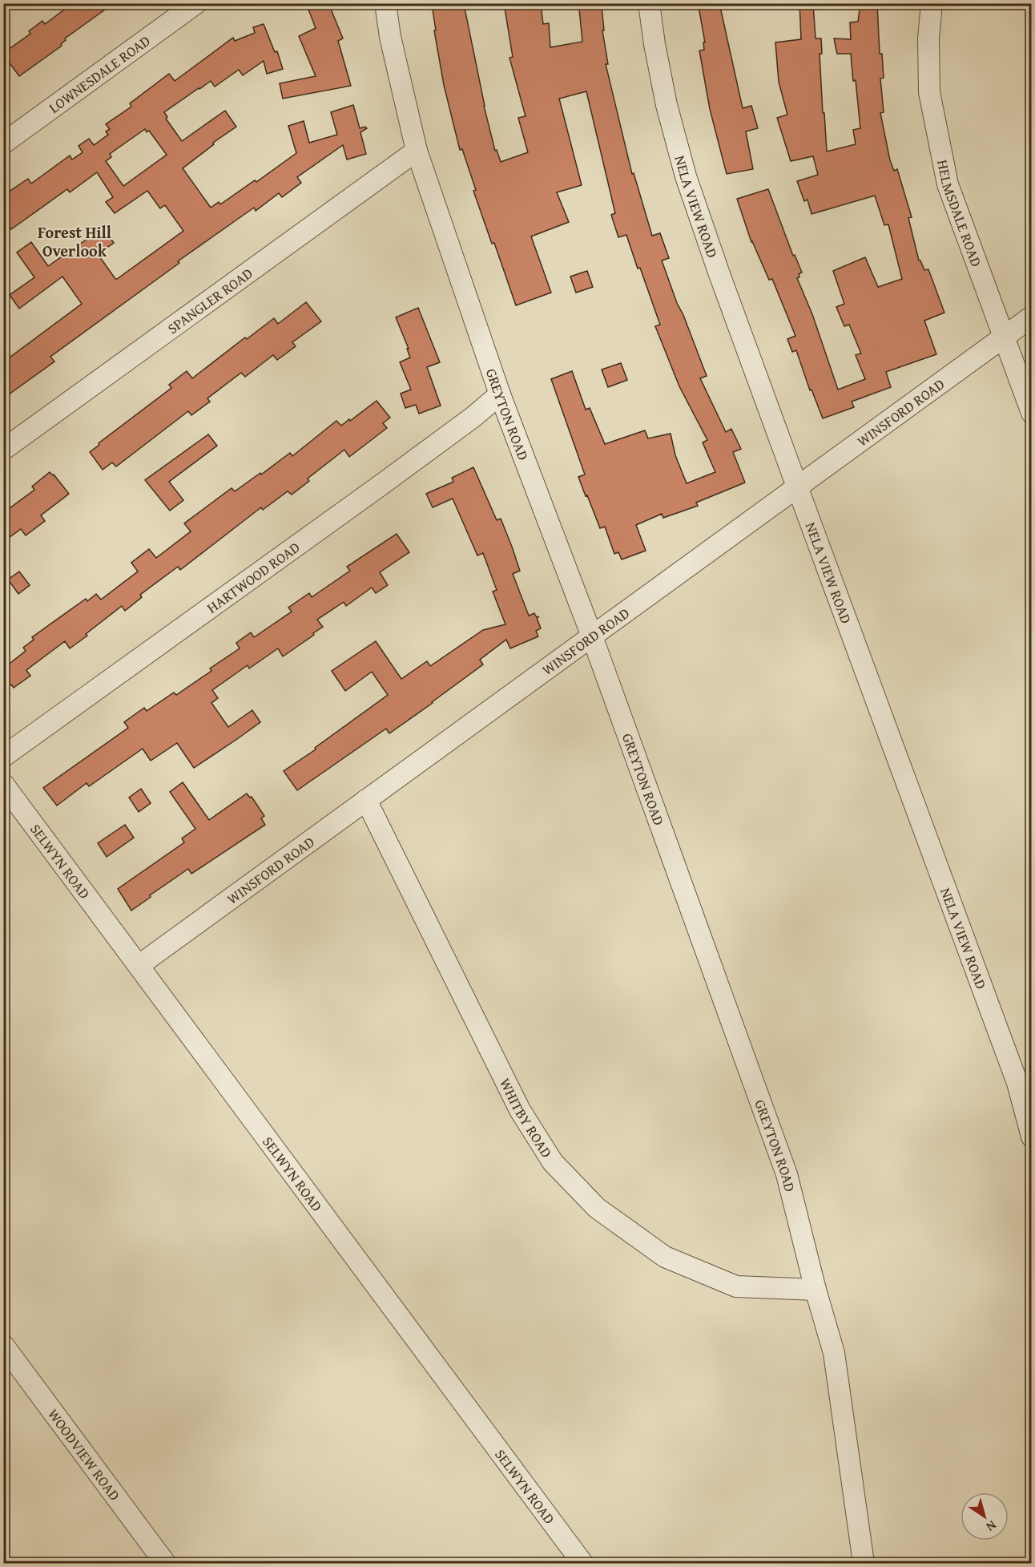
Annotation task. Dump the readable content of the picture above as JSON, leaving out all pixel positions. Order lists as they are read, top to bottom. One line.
{"streets":{"street":["LOWNESDALE ROAD","NELA VIEW ROAD","HELMSDALE ROAD","SPANGLER ROAD","WINSFORD ROAD","GREYTON ROAD","HARTWOOD ROAD","SELWYN ROAD","WHITBY ROAD","WOODVIEW ROAD"]},"crossings":[["NELA VIEW ROAD","WINSFORD ROAD"],["HELMSDALE ROAD","WINSFORD ROAD"],["SPANGLER ROAD","GREYTON ROAD"],["WINSFORD ROAD","GREYTON ROAD"],["WINSFORD ROAD","SELWYN ROAD"],["WINSFORD ROAD","WHITBY ROAD"],["GREYTON ROAD","HARTWOOD ROAD"],["GREYTON ROAD","WHITBY ROAD"]],"districts":["Forest Hill Overlook"],"north":"bottom right"}
